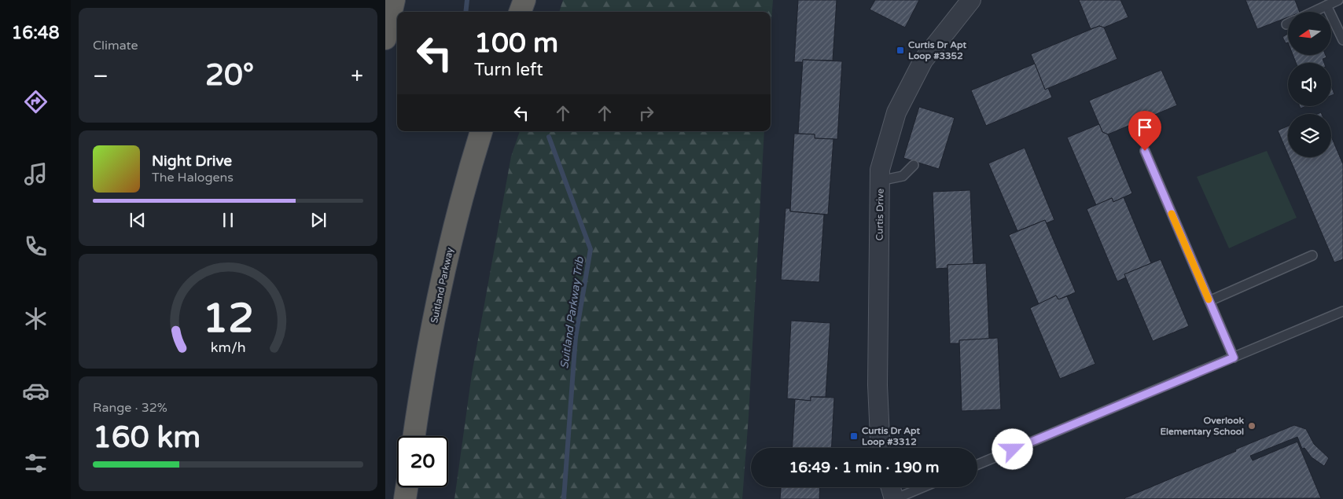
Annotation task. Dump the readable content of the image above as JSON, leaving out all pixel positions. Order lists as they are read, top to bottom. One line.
{"streets":{"highway":["Suitland Parkway"],"street":["Curtis Drive"]},"water":["Suitland Parkway Trib"],"places":{"transit":["Curtis Dr Apt Loop #3352","Curtis Dr Apt Loop #3312"],"other":["Overlook Elementary School"]},"north":"left","page":{"tabs":"16:48","tile":["Climate",["Range · 32%","160 km"]],"turn":["100 m","Turn left"],"heat":["−","20°","+"],"song":["Night Drive","The Halogens"],"limit":"20","trip":"16:49 · 1 min · 190 m","gauge":["12","km/h"]}}
